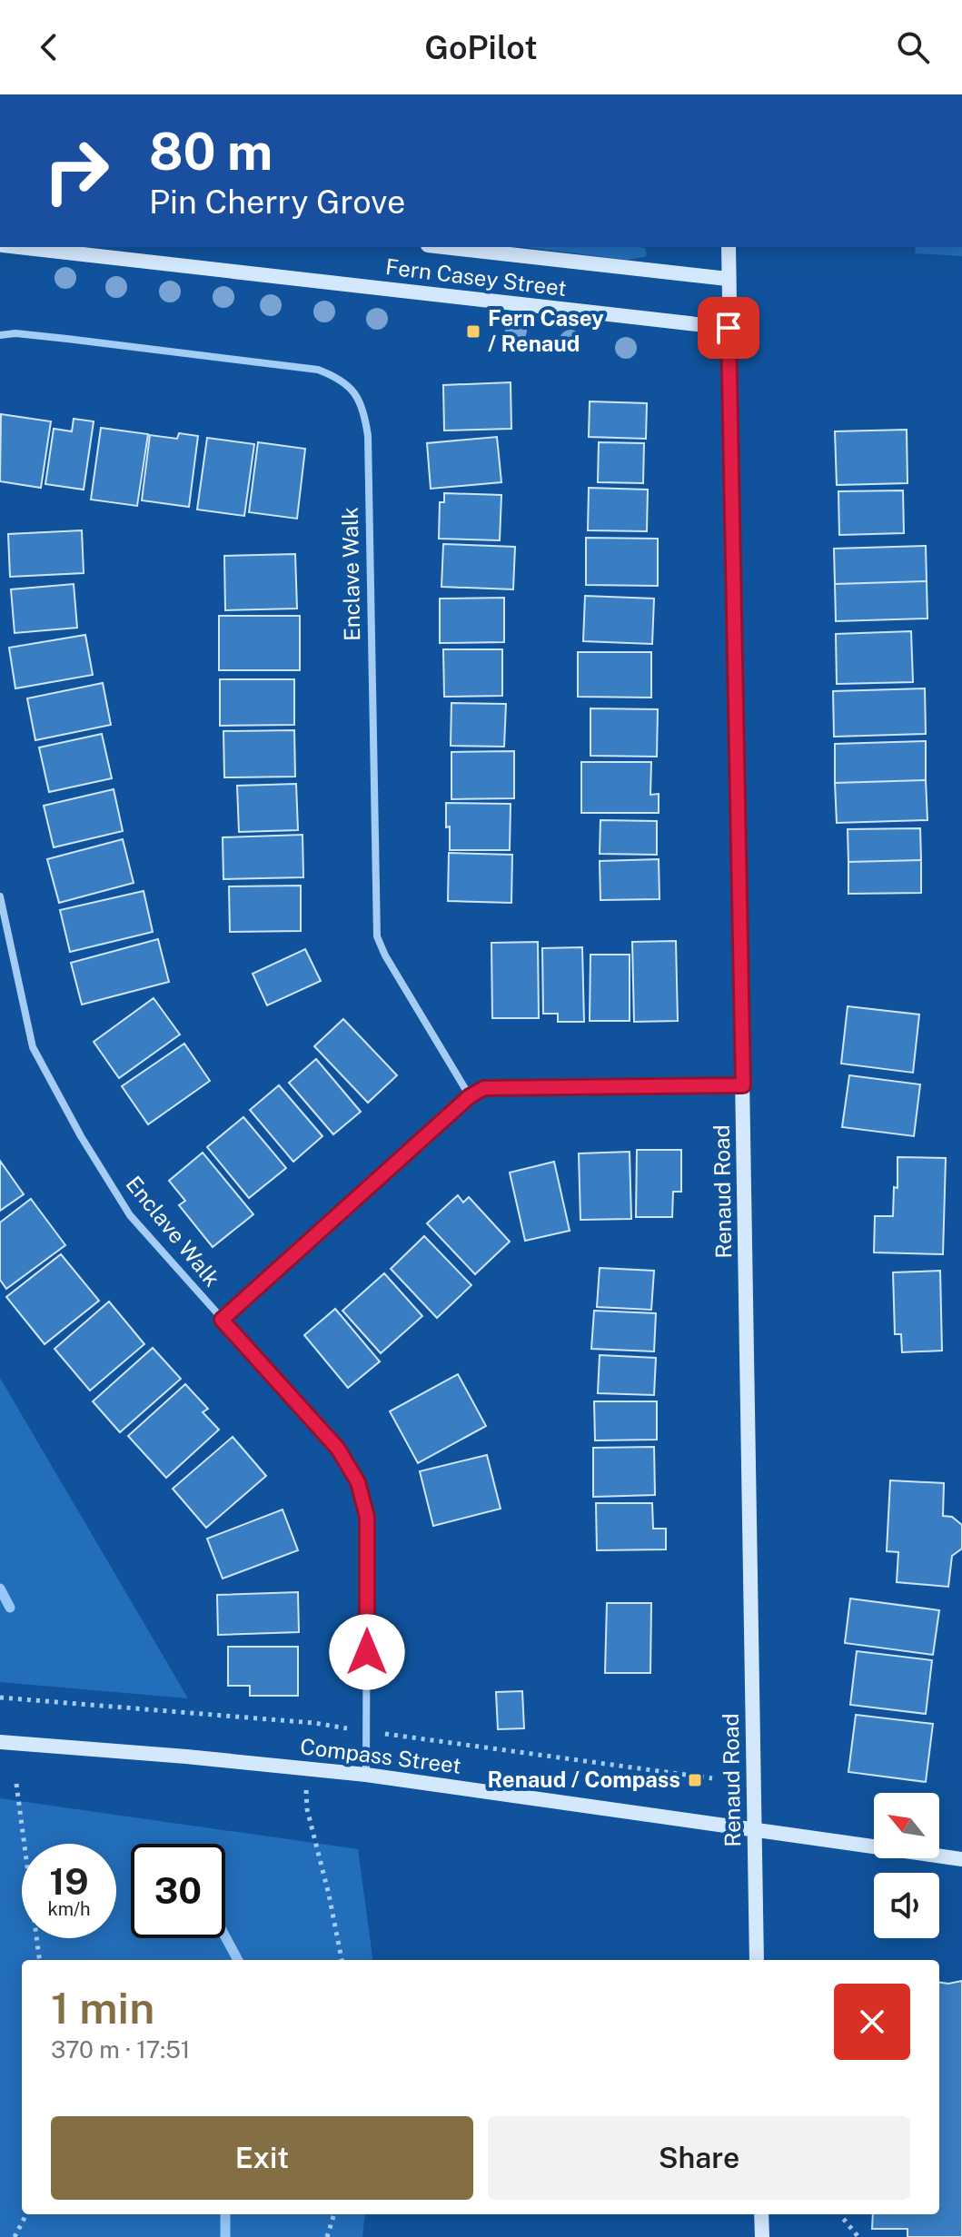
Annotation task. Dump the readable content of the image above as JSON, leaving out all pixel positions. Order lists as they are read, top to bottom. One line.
{"streets":{"street":["Fern Casey Street","Enclave Walk","Renaud Road","Compass Street"]},"crossings":[["Fern Casey Street","Renaud Road"],["Enclave Walk","Compass Street"],["Renaud Road","Compass Street"]],"places":{"transit":["Fern Casey / Renaud","Renaud / Compass"]},"north":"top left","page":{"header":"GoPilot","turn":["80 m","Pin Cherry Grove"],"speed":"19 km/h","limit":"30","heading":["1 min","370 m · 17:51"],"buttons":["Exit","Share"]}}
